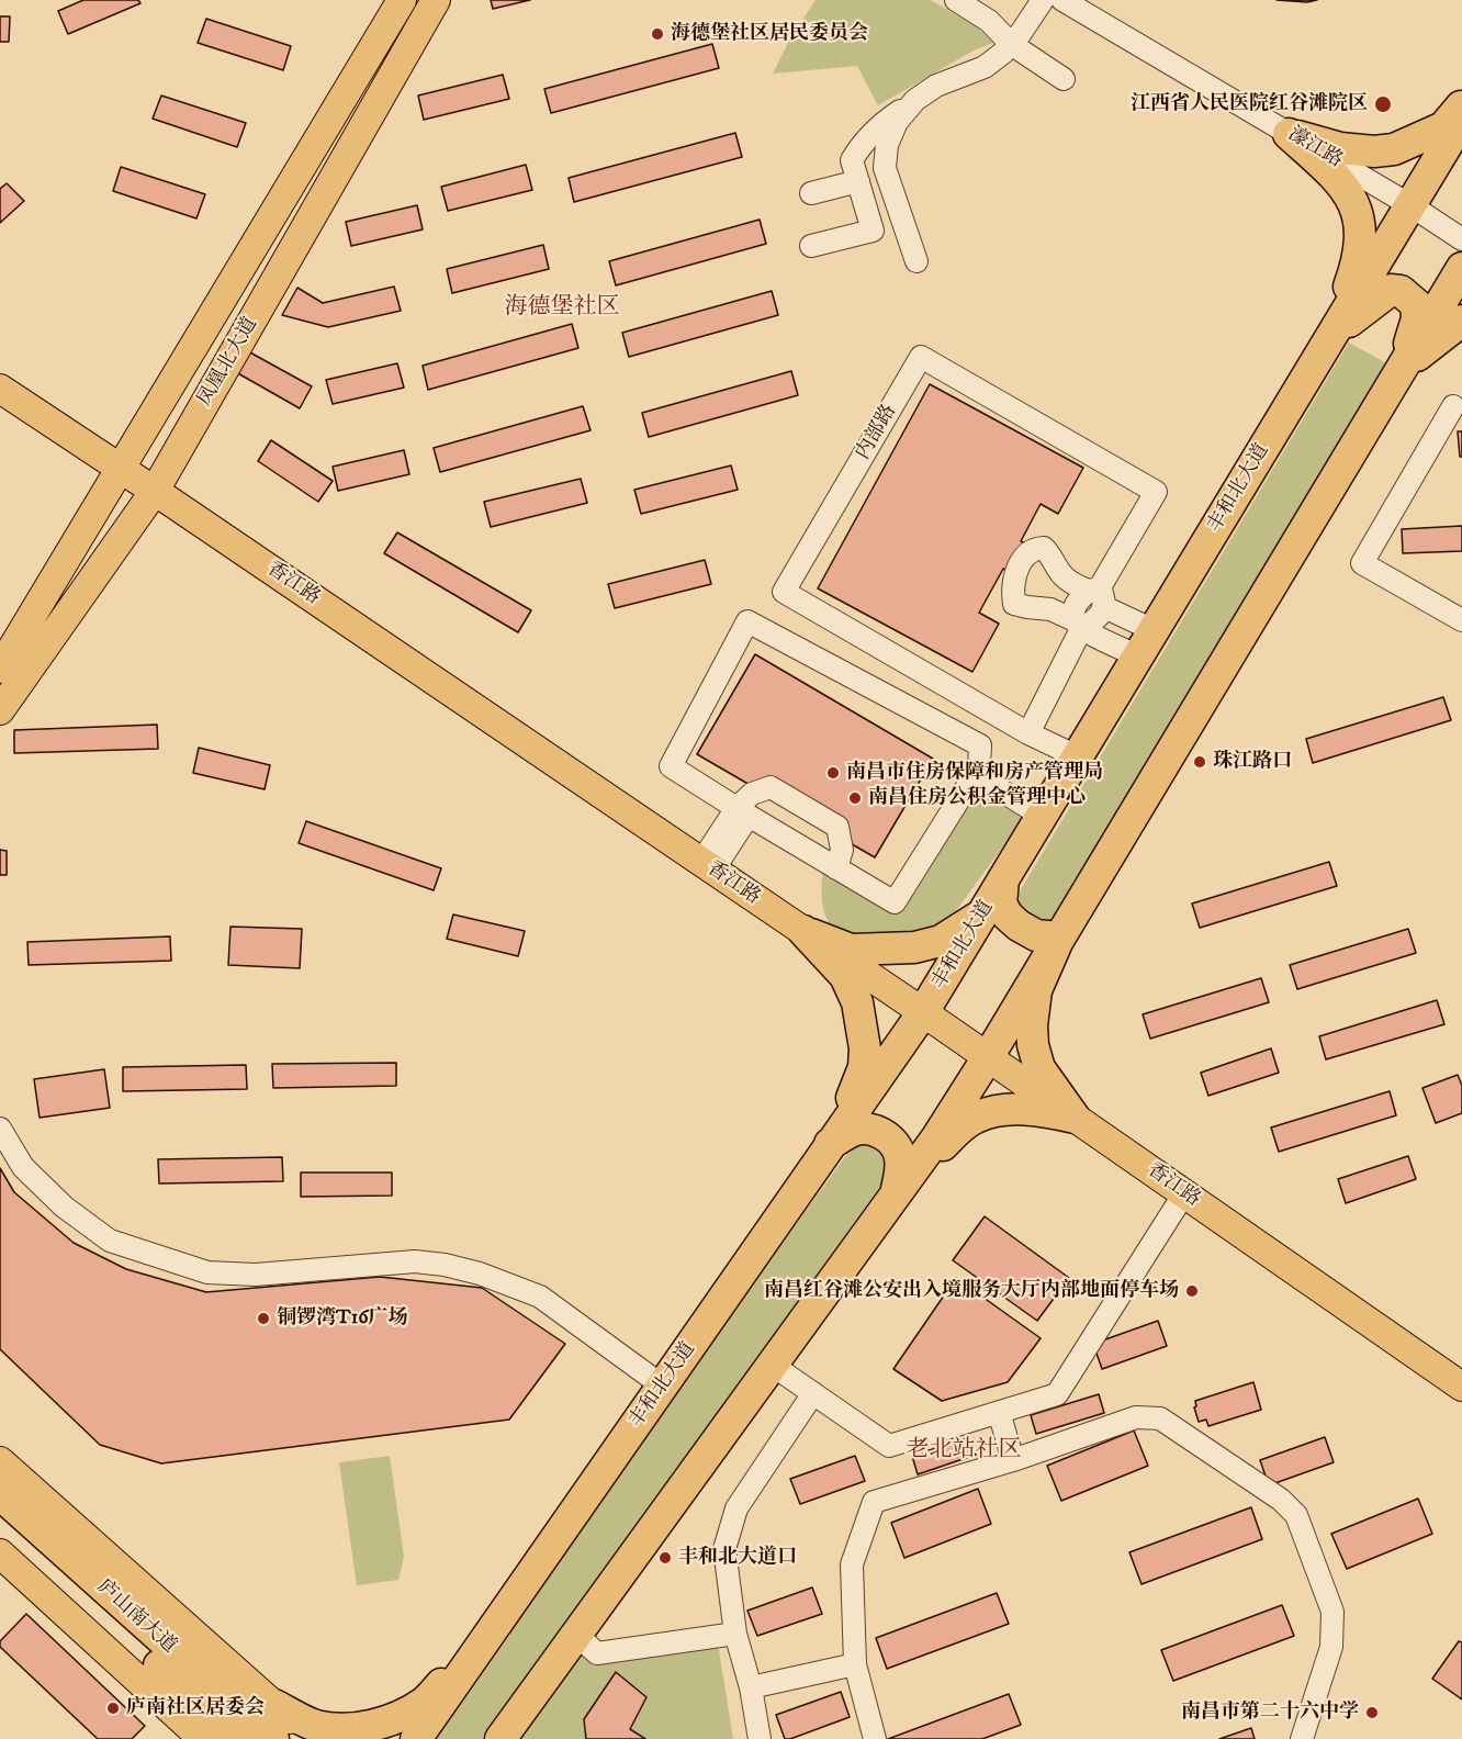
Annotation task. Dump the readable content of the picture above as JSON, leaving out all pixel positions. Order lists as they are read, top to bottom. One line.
{"streets":{"highway":["丰和北大道","庐山南大道"],"main road":["凤凰北大道","香江路"],"street":["濠江路","内部路"]},"crossings":[["濠江路","丰和北大道"],["凤凰北大道","香江路"],["内部路","丰和北大道"],["丰和北大道","香江路"]],"districts":["海德堡社区","老北站社区"],"places":["海德堡社区居民委员会","江西省人民医院红谷滩院区","珠江路口","南昌市住房保障和房产管理局","南昌住房公积金管理中心","南昌红谷滩公安出入境服务大厅内部地面停车场","铜锣湾T16广场","丰和北大道口","庐南社区居委会","南昌市第二十六中学"]}
